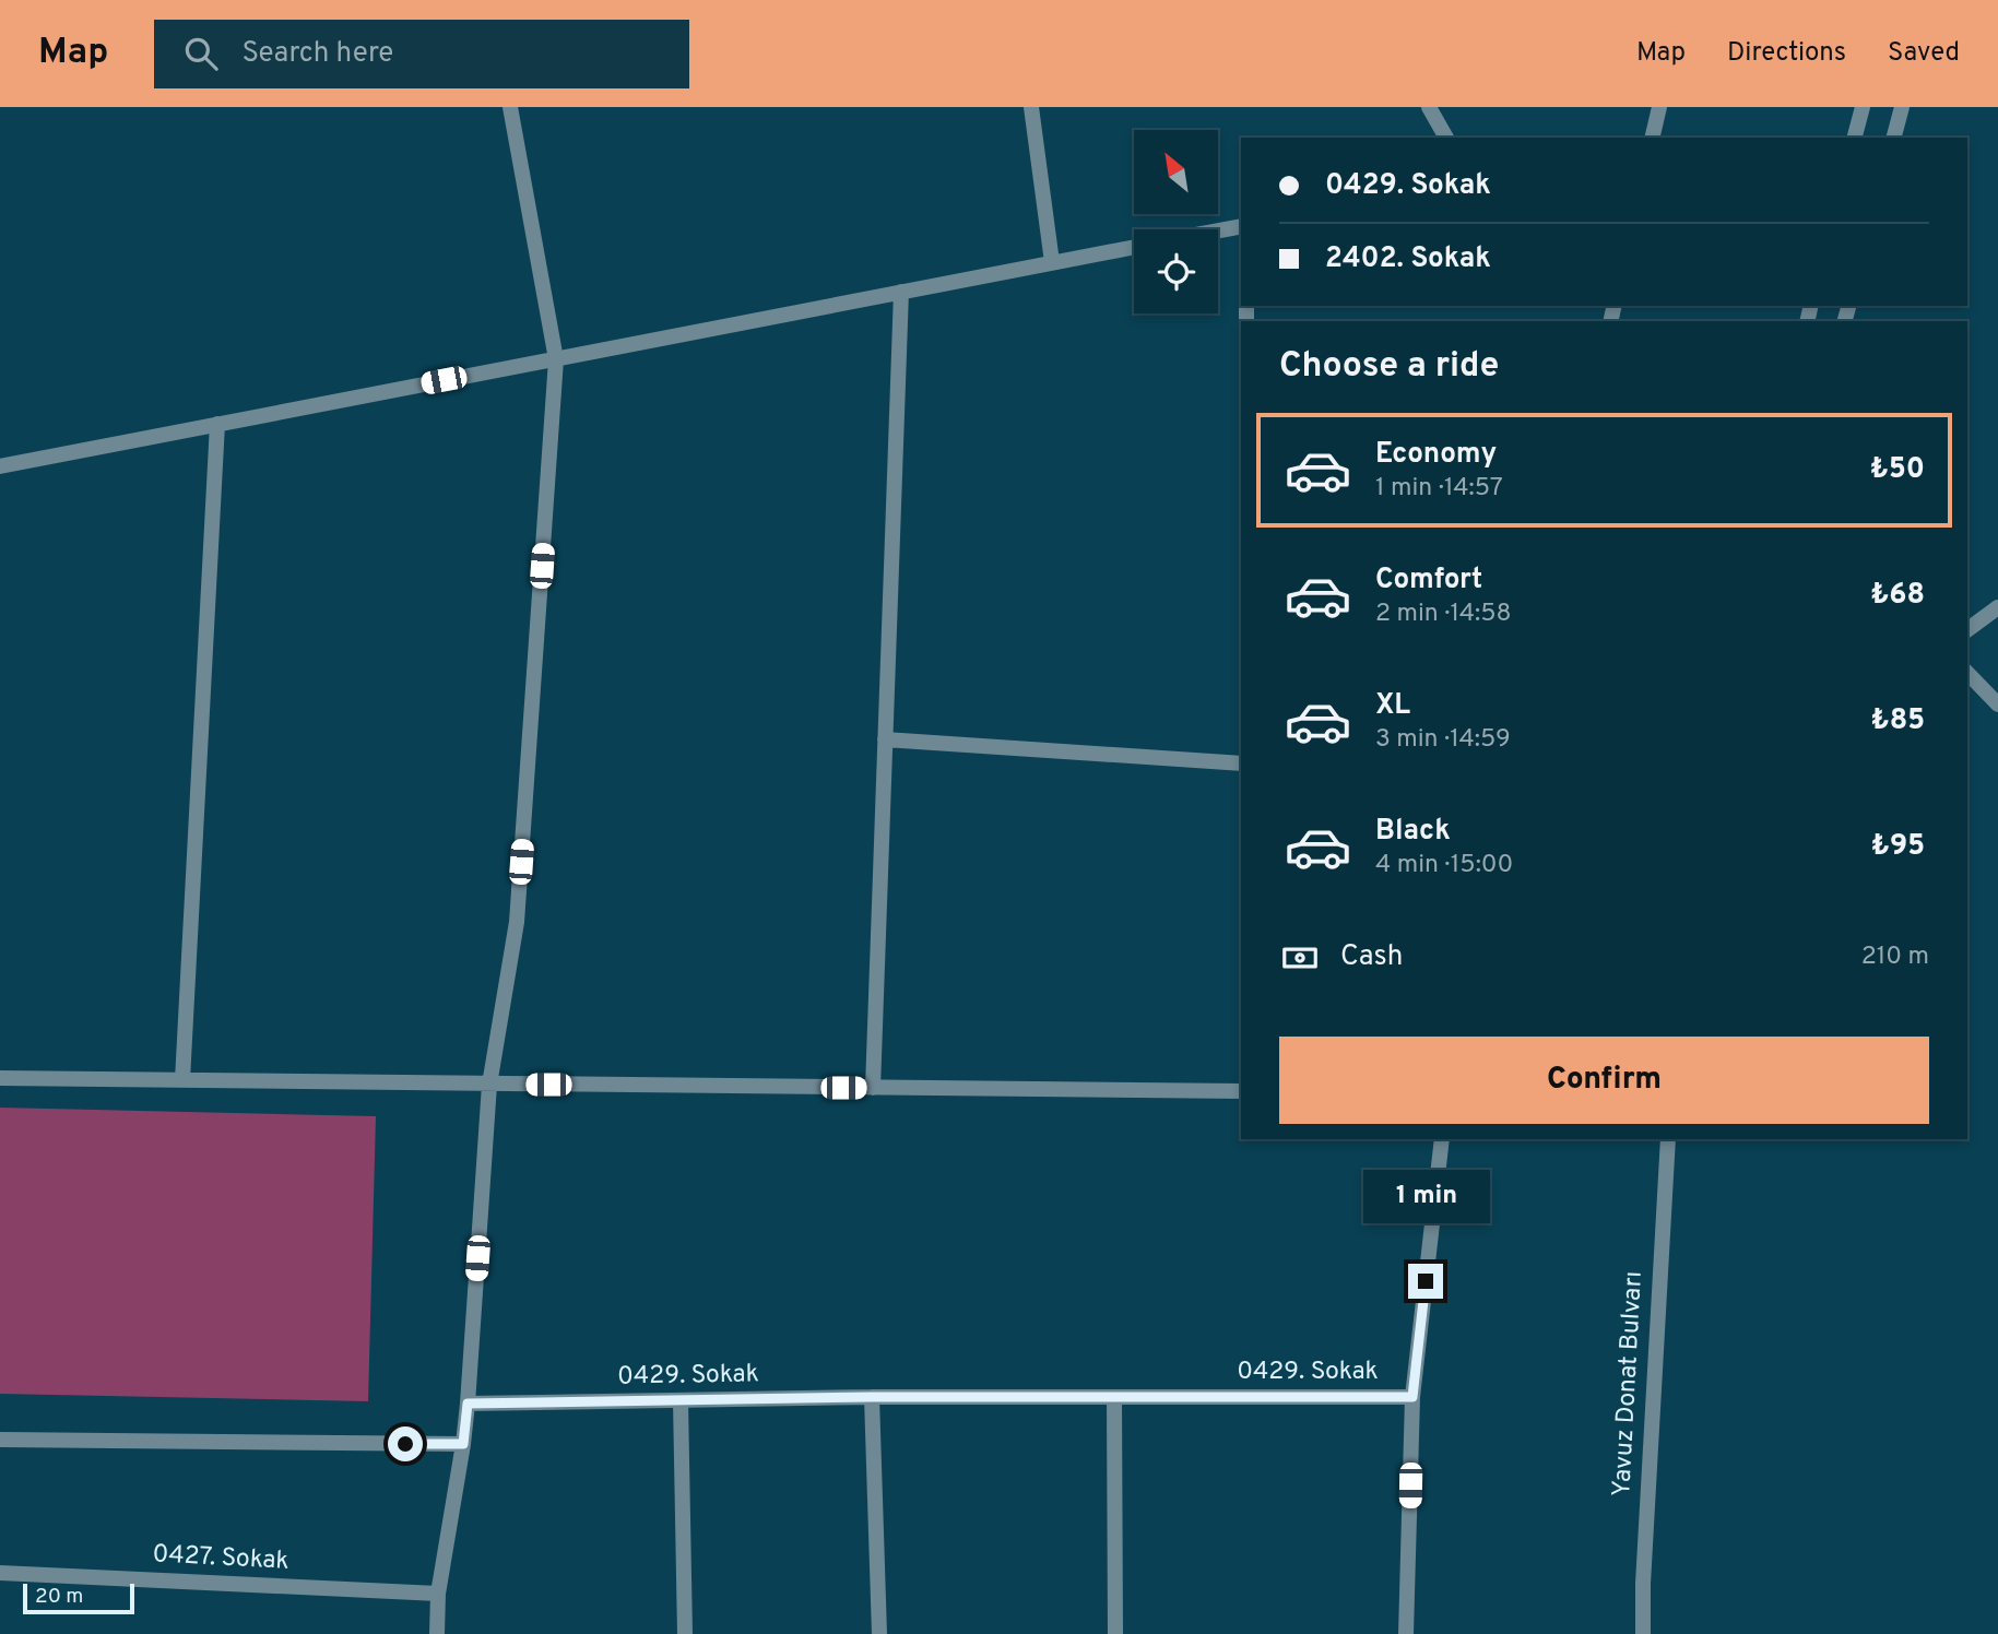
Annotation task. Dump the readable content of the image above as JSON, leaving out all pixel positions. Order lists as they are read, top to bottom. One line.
{"streets":{"street":["0429. Sokak","Yavuz Donat Bulvarı","0427. Sokak"]},"scale_bar":"20 m","north":"top left","page":{"header":"Map","search":"Search here","nav":["Map","Directions","Saved"],"banner":["0429. Sokak","2402. Sokak"],"heading":"Choose a ride","list":[{"name":"Economy","note":"1 min · 14:57","value":"₺50"},{"name":"Comfort","note":"2 min · 14:58","value":"₺68"},{"name":"XL","note":"3 min · 14:59","value":"₺85"},{"name":"Black","note":"4 min · 15:00","value":"₺95"}],"pay":["Cash","210 m"],"buttons":"Confirm","bubble":"1 min","scale":"20 m"}}
